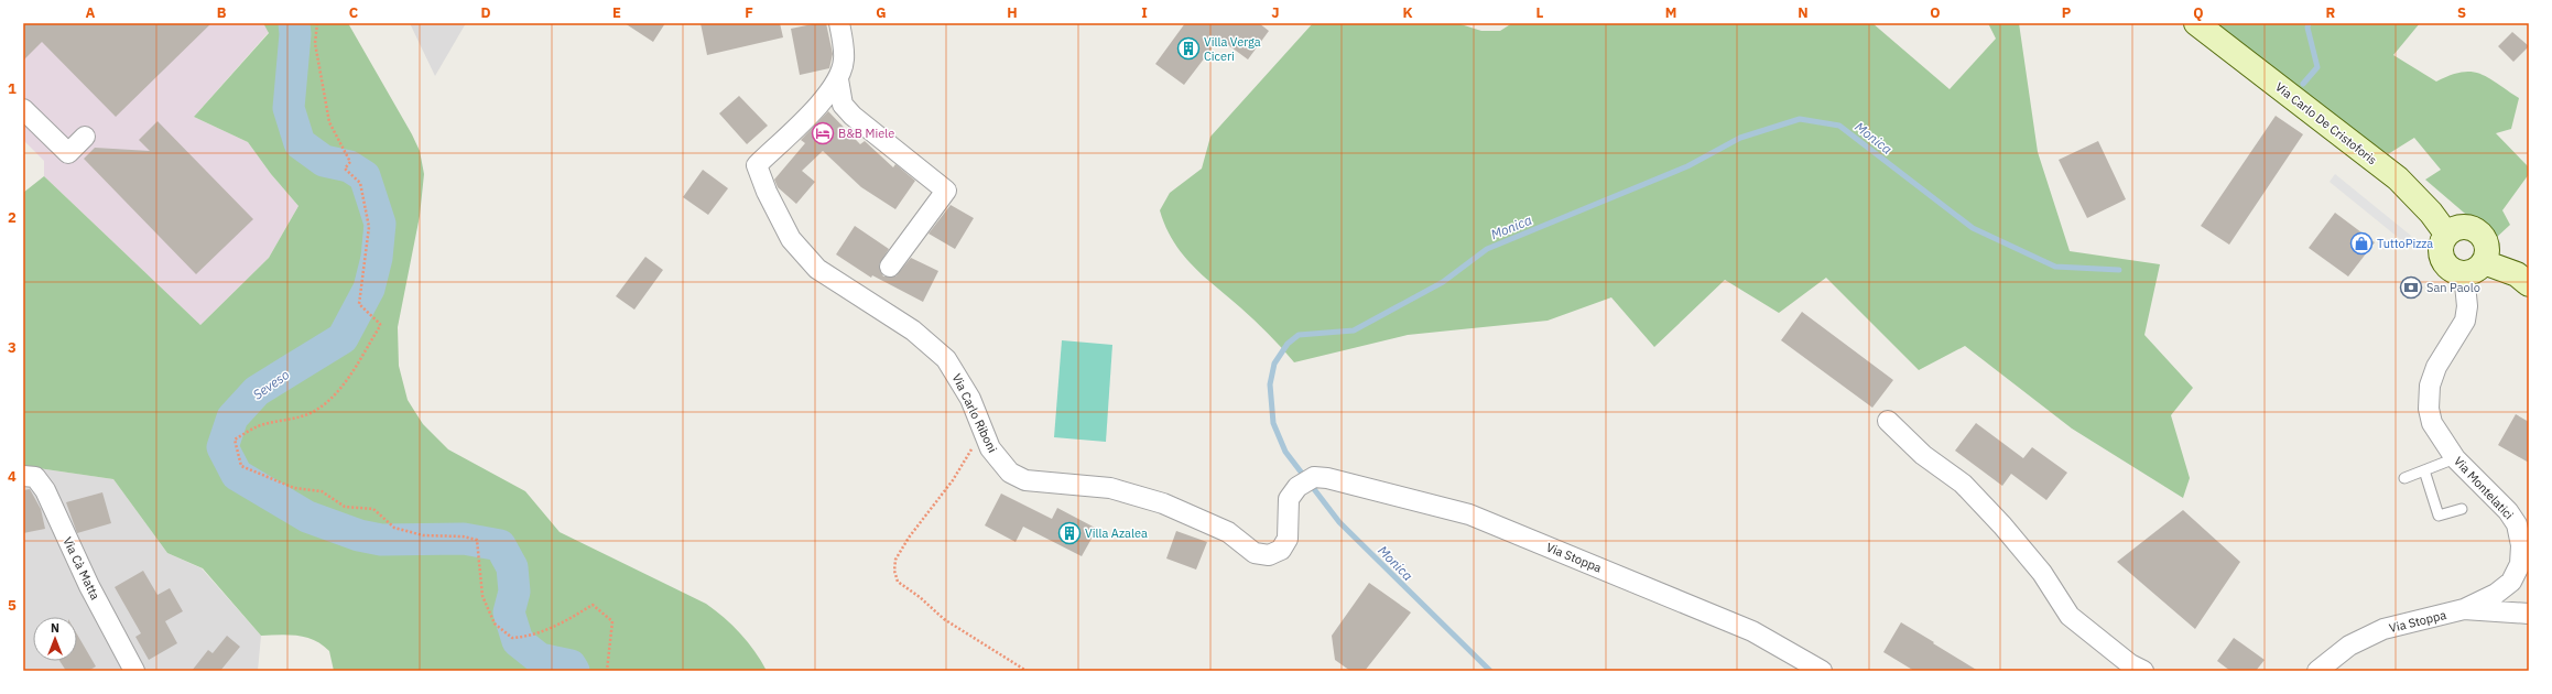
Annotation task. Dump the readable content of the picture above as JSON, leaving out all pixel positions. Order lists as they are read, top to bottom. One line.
{"streets":{"main road":["Via Carlo De Cristoforis"],"street":["Via Carlo Riboni","Via Montelatici","Via Stoppa","Via Cà Matta"]},"crossings":[["Via Carlo De Cristoforis","Via Montelatici"],["Via Carlo Riboni","Via Stoppa"],["Via Montelatici","Via Stoppa"]],"water":["Monica","Seveso"],"places":{"building":["Villa Verga Ciceri","Villa Azalea"],"hotel":["B&B Miele"],"shop":["TuttoPizza"],"bank":["San Paolo"]},"north":"top","grid":{"columns":["A","B","C","D","E","F","G","H","I","J","K","L","M","N","O","P","Q","R","S"],"rows":["1","2","3","4","5"]}}
